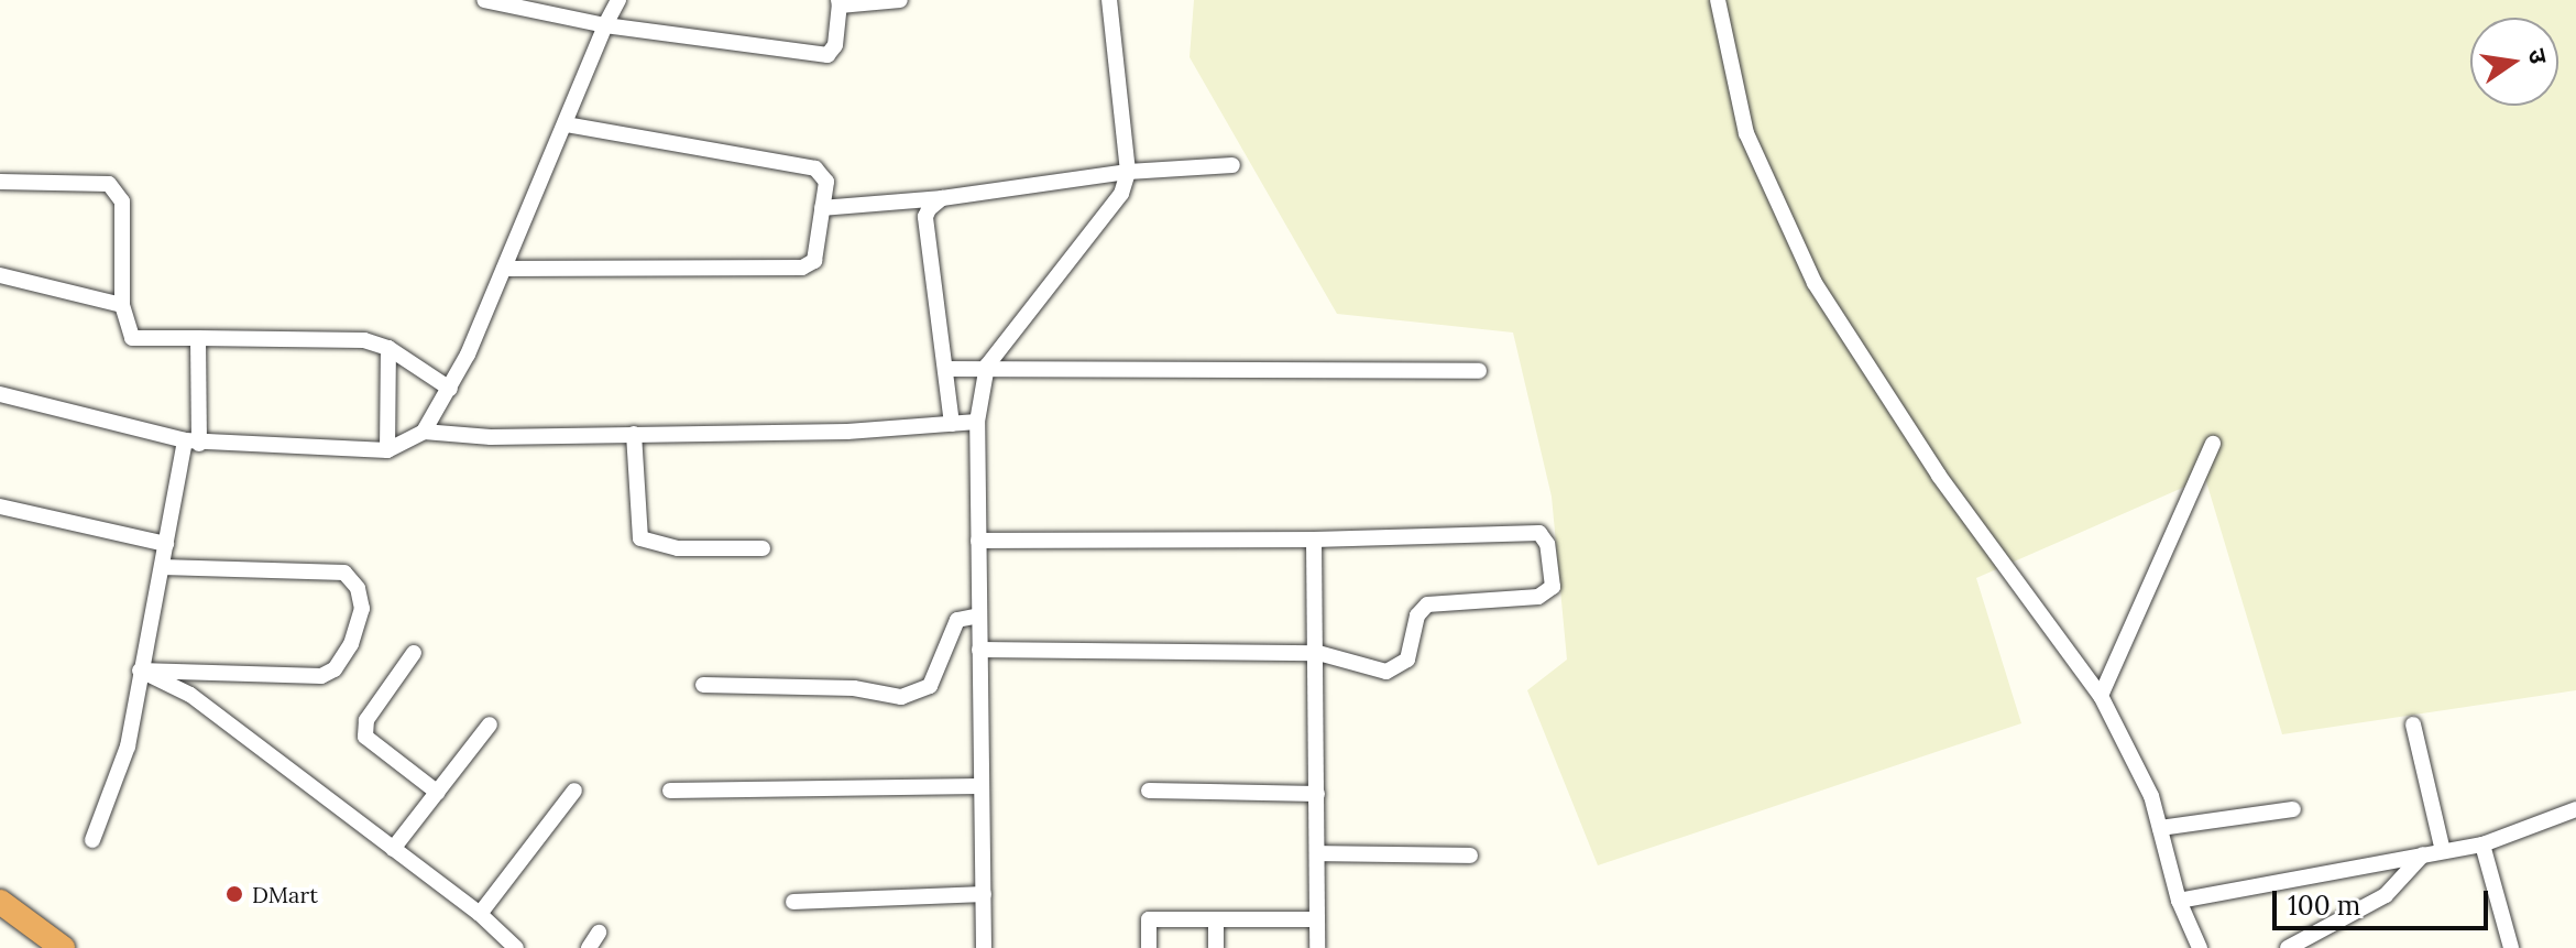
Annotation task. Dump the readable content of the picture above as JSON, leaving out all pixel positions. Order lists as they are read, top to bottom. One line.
{"places":["DMart"],"scale_bar":"100 m","north":"right"}
